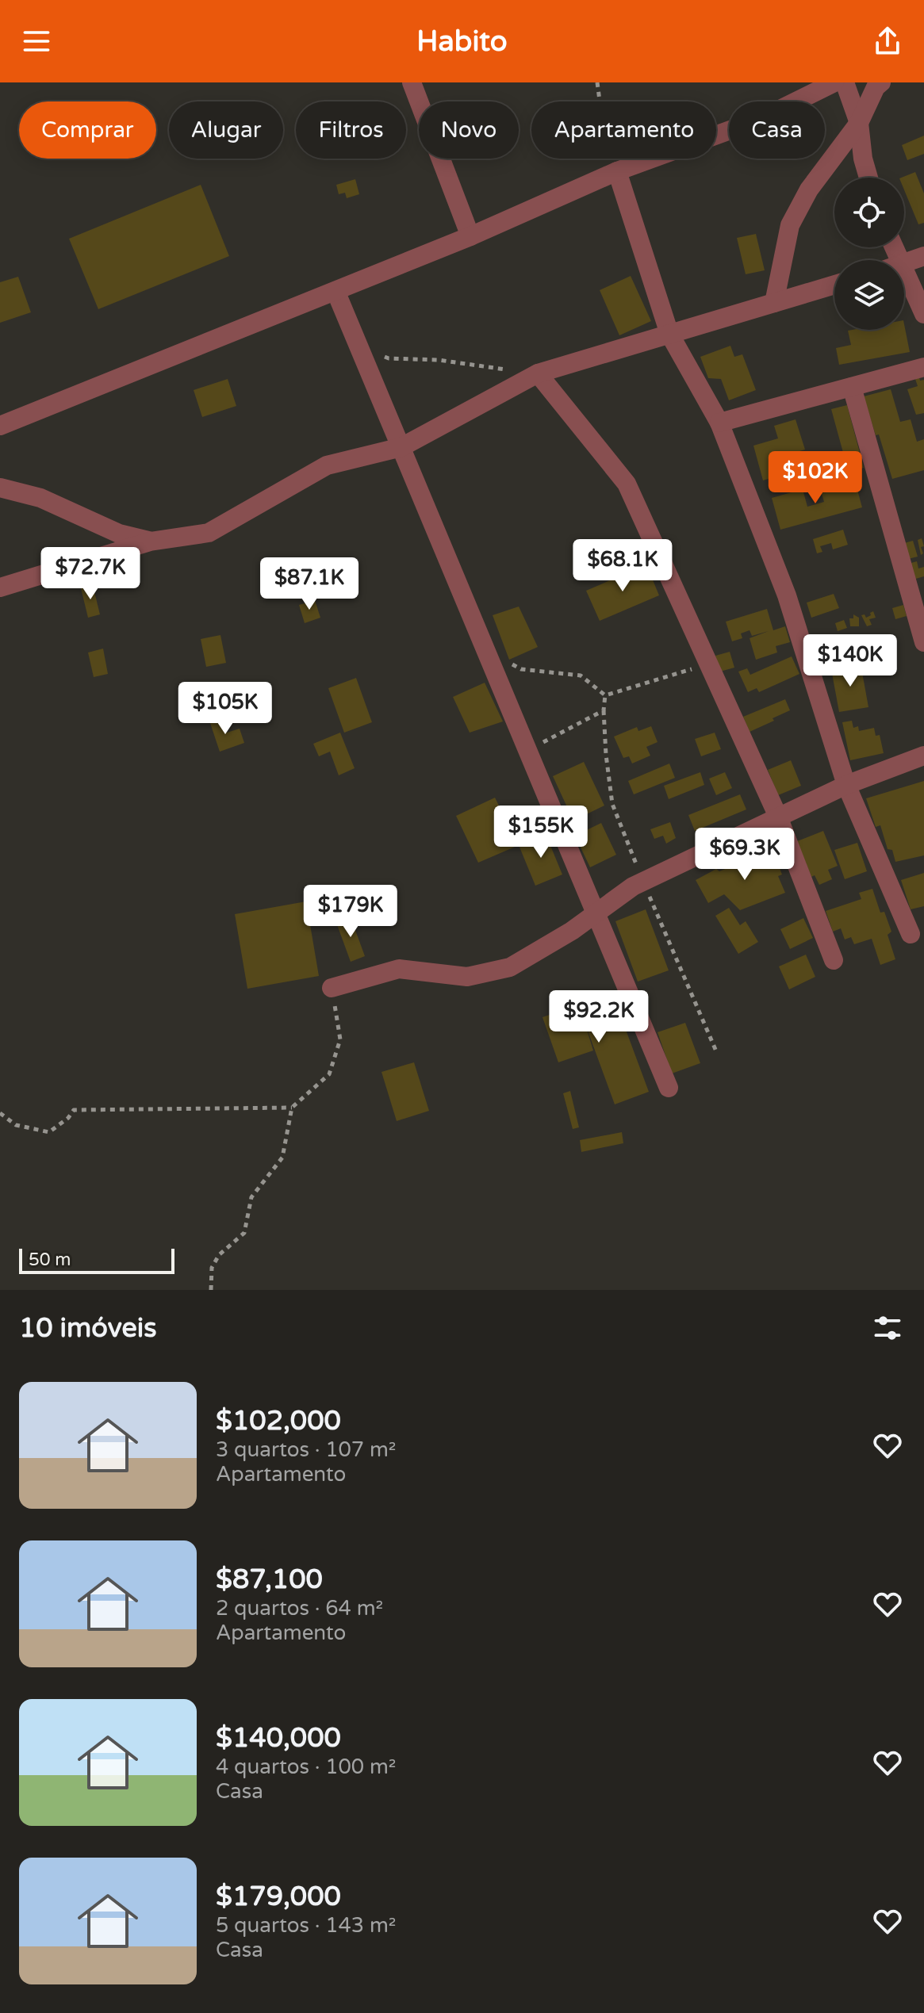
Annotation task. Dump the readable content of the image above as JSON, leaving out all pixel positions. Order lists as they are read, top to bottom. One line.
{"scale_bar":"50 m","page":{"header":"Habito","chip":["Comprar","Alugar","Filtros","Novo","Apartamento","Casa"],"price":["$102K","$68.1K","$72.7K","$87.1K","$140K","$105K","$155K","$69.3K","$179K","$92.2K"],"scale":"50 m","heading":"10 imóveis","list":[{"name":"$102,000","note":"3 quartos · 107 m² · Apartamento"},{"name":"$87,100","note":"2 quartos · 64 m² · Apartamento"},{"name":"$140,000","note":"4 quartos · 100 m² · Casa"},{"name":"$179,000","note":"5 quartos · 143 m² · Casa"}]}}
